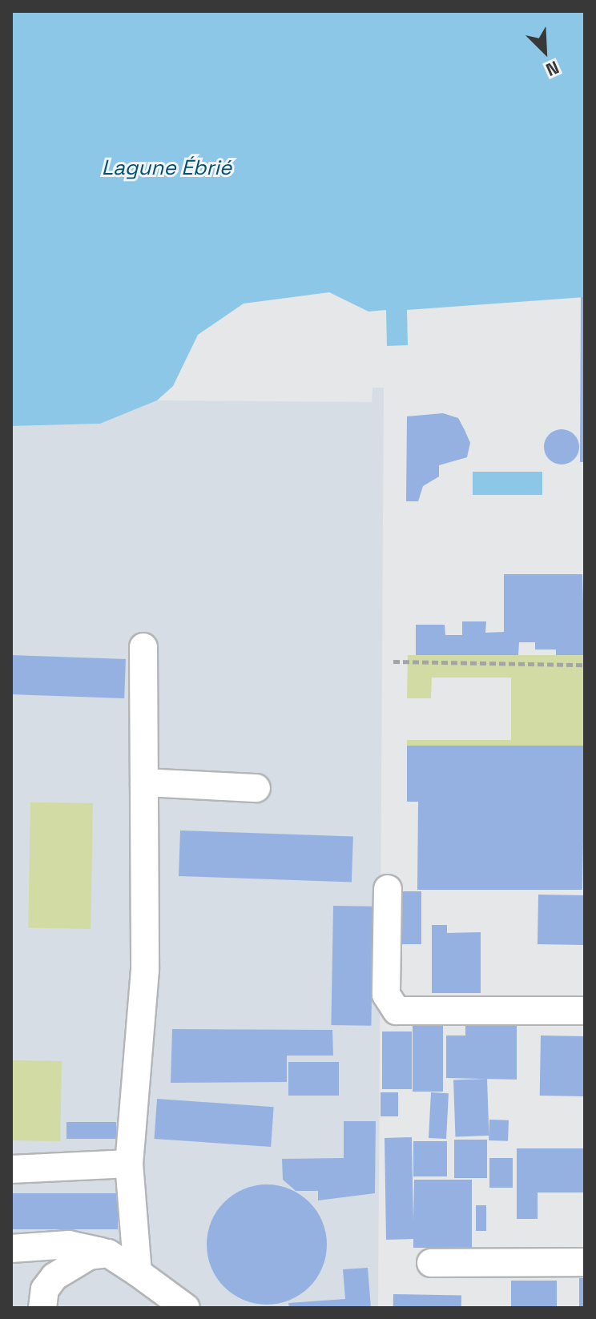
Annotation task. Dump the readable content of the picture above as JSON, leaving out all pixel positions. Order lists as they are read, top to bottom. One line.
{"water":["Lagune Ébrié"],"north":"bottom right"}
